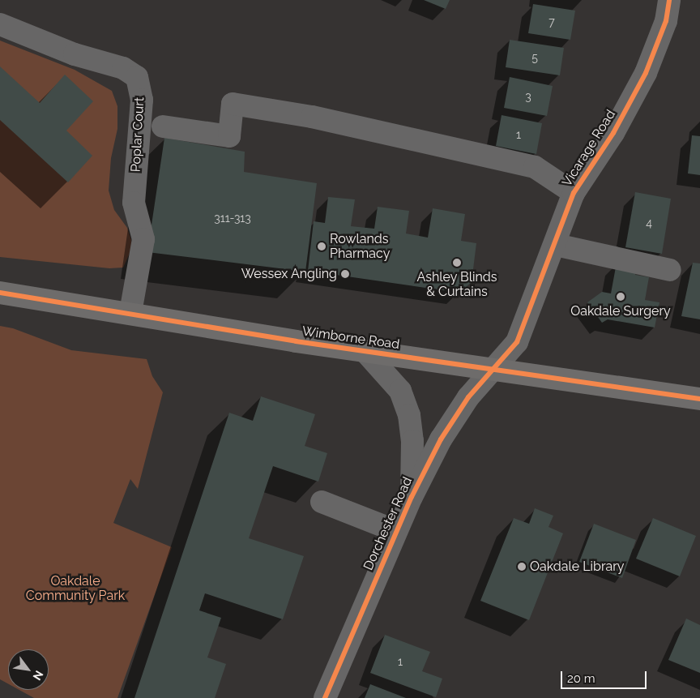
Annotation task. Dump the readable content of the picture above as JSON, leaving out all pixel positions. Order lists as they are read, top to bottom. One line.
{"streets":{"highway":["Wimborne Road"],"street":["Poplar Court","Vicarage Road","Dorchester Road"]},"crossings":[["Poplar Court","Wimborne Road"],["Vicarage Road","Wimborne Road"],["Vicarage Road","Dorchester Road"],["Wimborne Road","Dorchester Road"]],"parks":["Oakdale Community Park"],"places":["Rowlands Pharmacy","Ashley Blinds & Curtains","Wessex Angling","Oakdale Surgery","Oakdale Library"],"house_numbers":["7","5","3","1","311-313","4","1"],"scale_bar":"20 m","north":"bottom right"}
